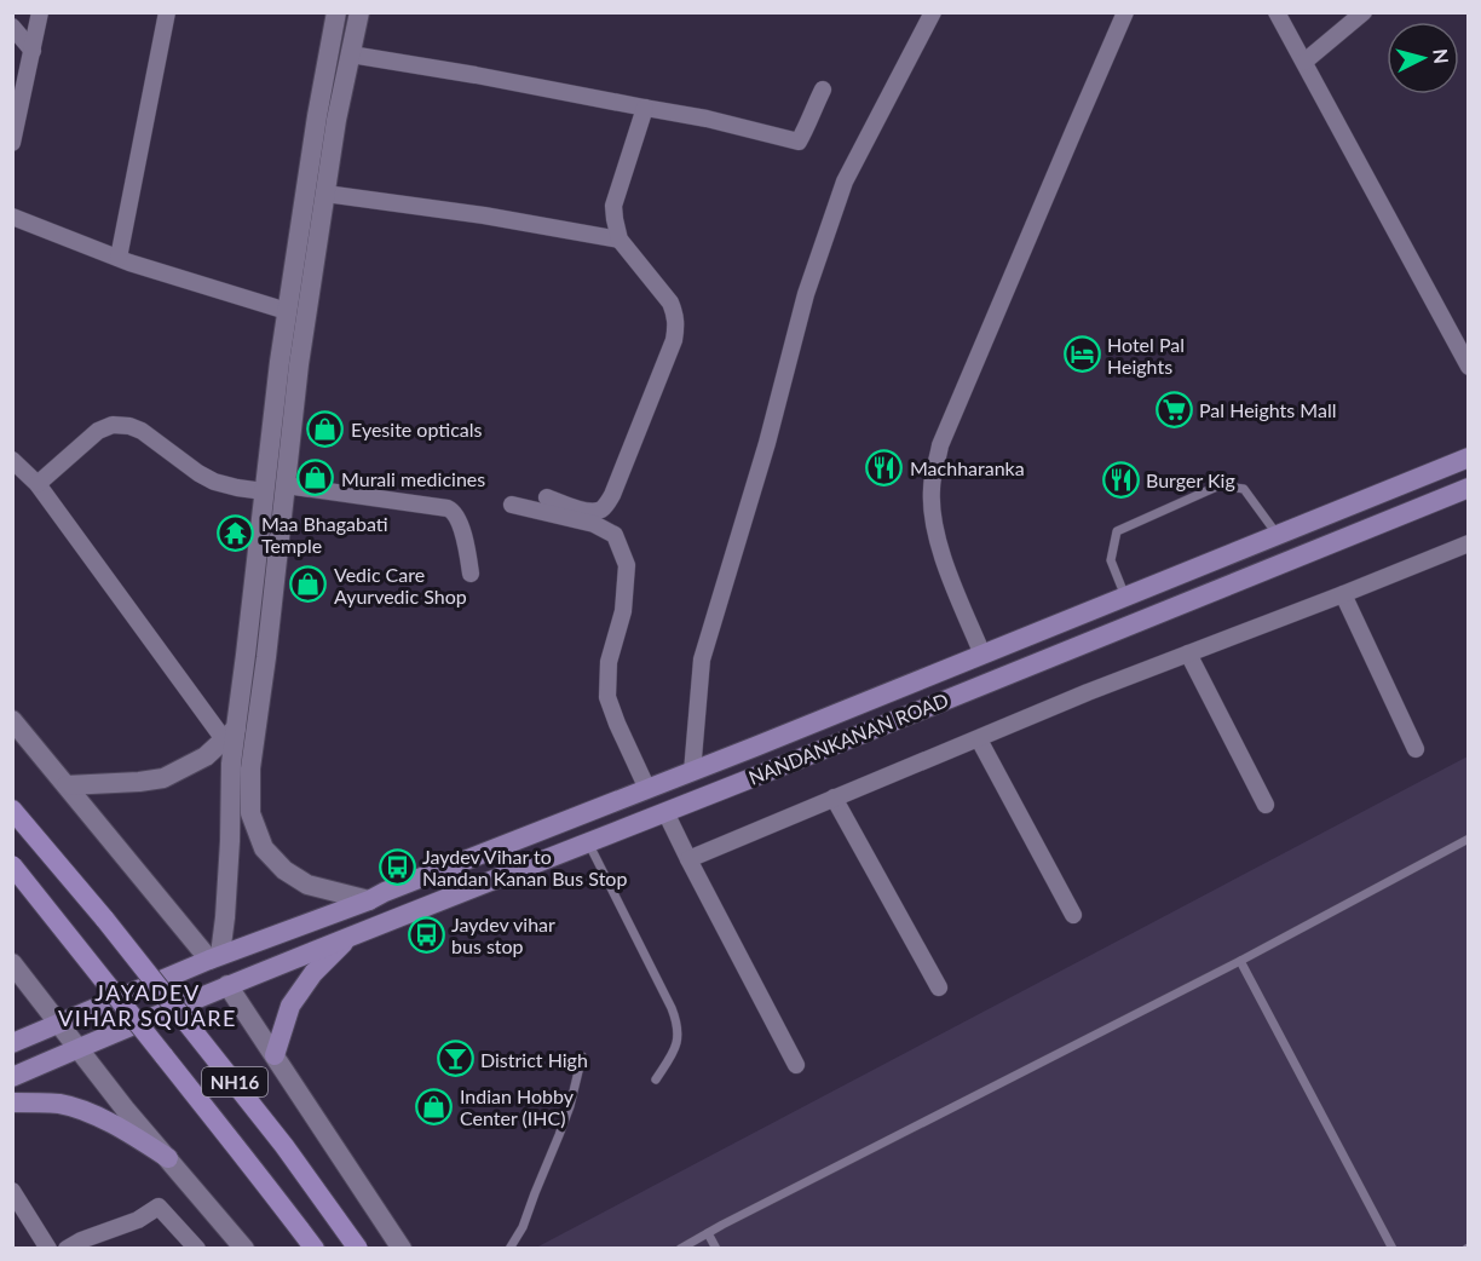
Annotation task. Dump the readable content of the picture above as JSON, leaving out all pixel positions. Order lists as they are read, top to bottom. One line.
{"streets":{"highway":["NH16"],"main road":["NANDANKANAN ROAD"]},"districts":["JAYADEV VIHAR SQUARE"],"places":{"hotel":["Hotel Pal Heights"],"supermarket":["Pal Heights Mall"],"shop":["Eyesite opticals","Murali medicines","Vedic Care Ayurvedic Shop","Indian Hobby Center (IHC)"],"restaurant":["Machharanka","Burger Kig"],"temple":["Maa Bhagabati Temple"],"bus stop":["Jaydev Vihar to Nandan Kanan Bus Stop","Jaydev vihar bus stop"],"bar":["District High"]},"north":"right"}
